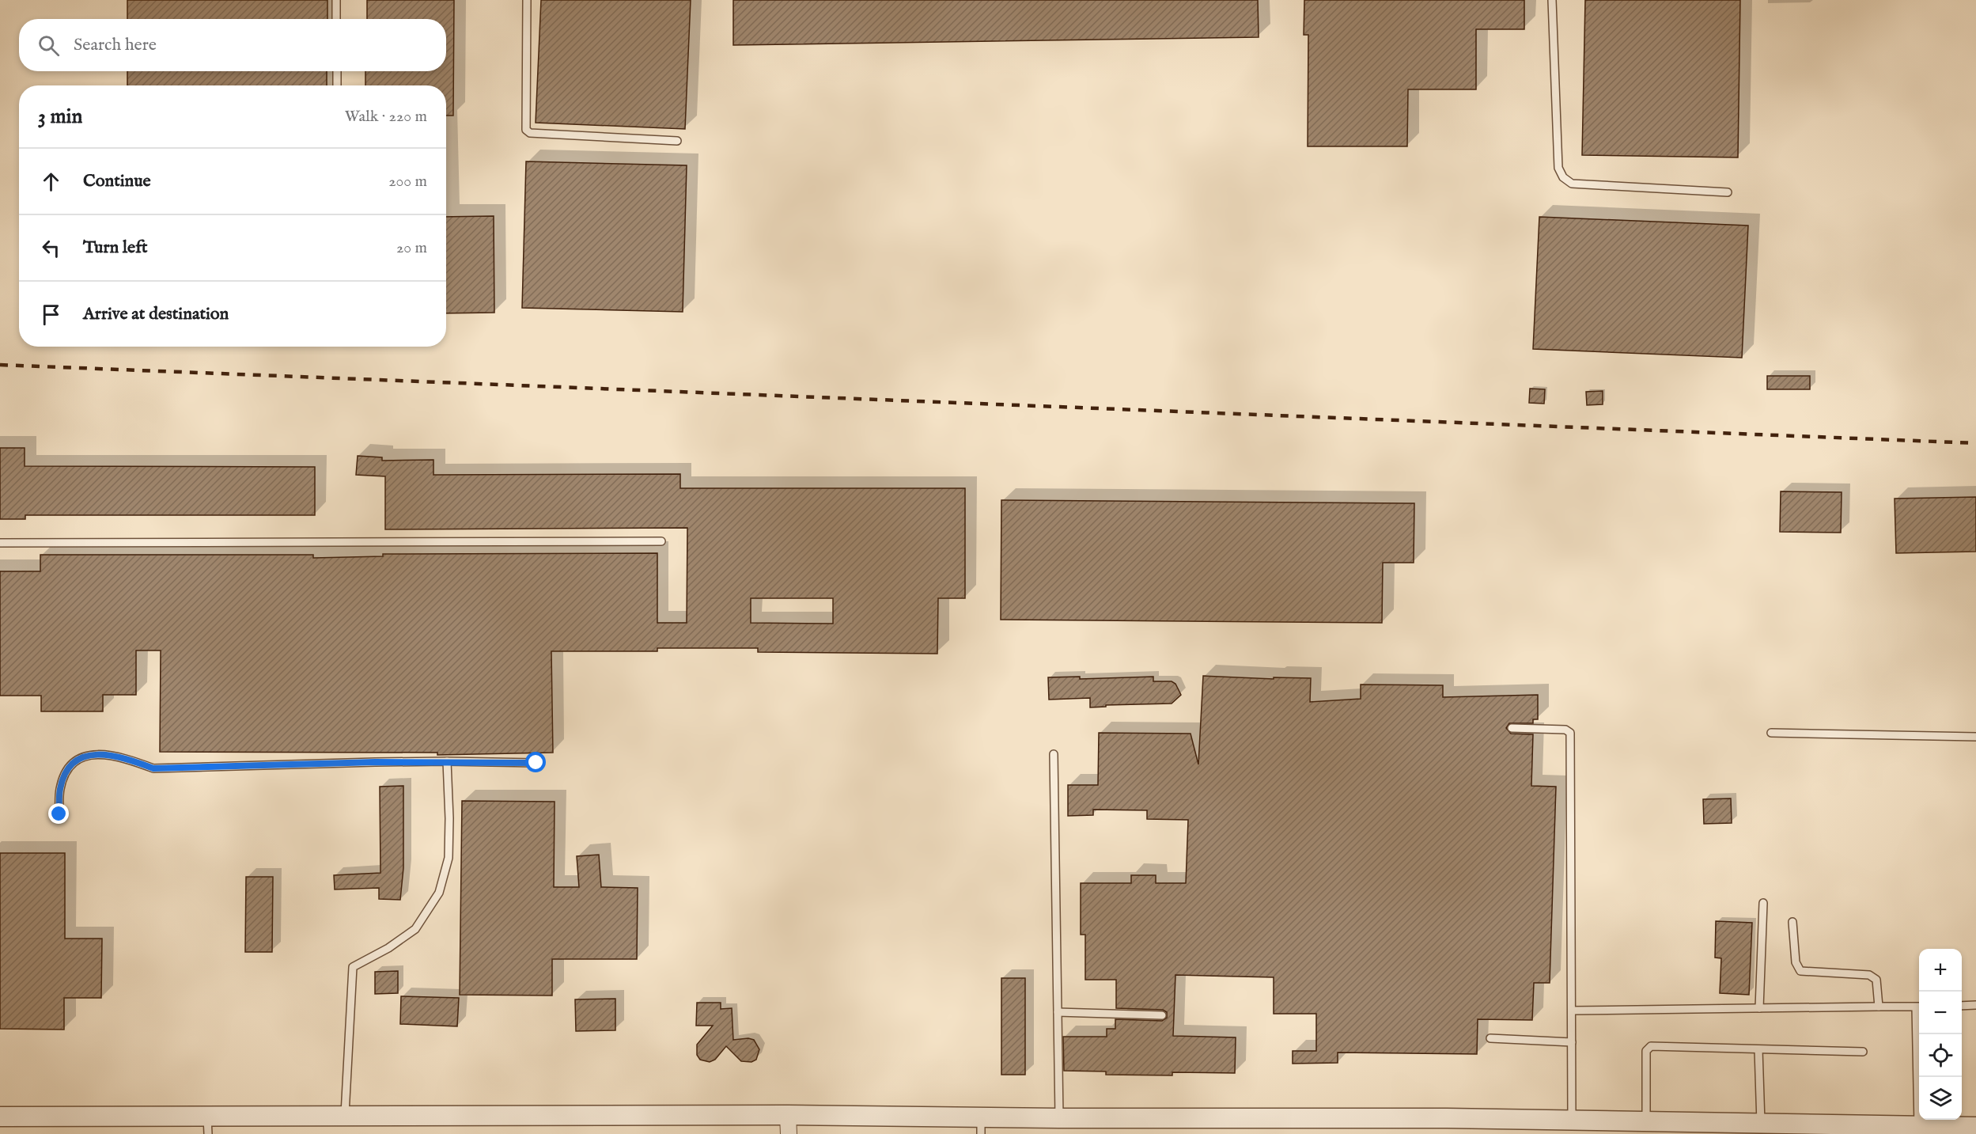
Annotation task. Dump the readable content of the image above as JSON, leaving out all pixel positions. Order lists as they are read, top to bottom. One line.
{"page":{"search":"Search here","heading":["3 min","Walk · 220 m"],"list":[["Continue","200 m"],["Turn left","20 m"],"Arrive at destination"],"map_buttons":["+","−"]}}
